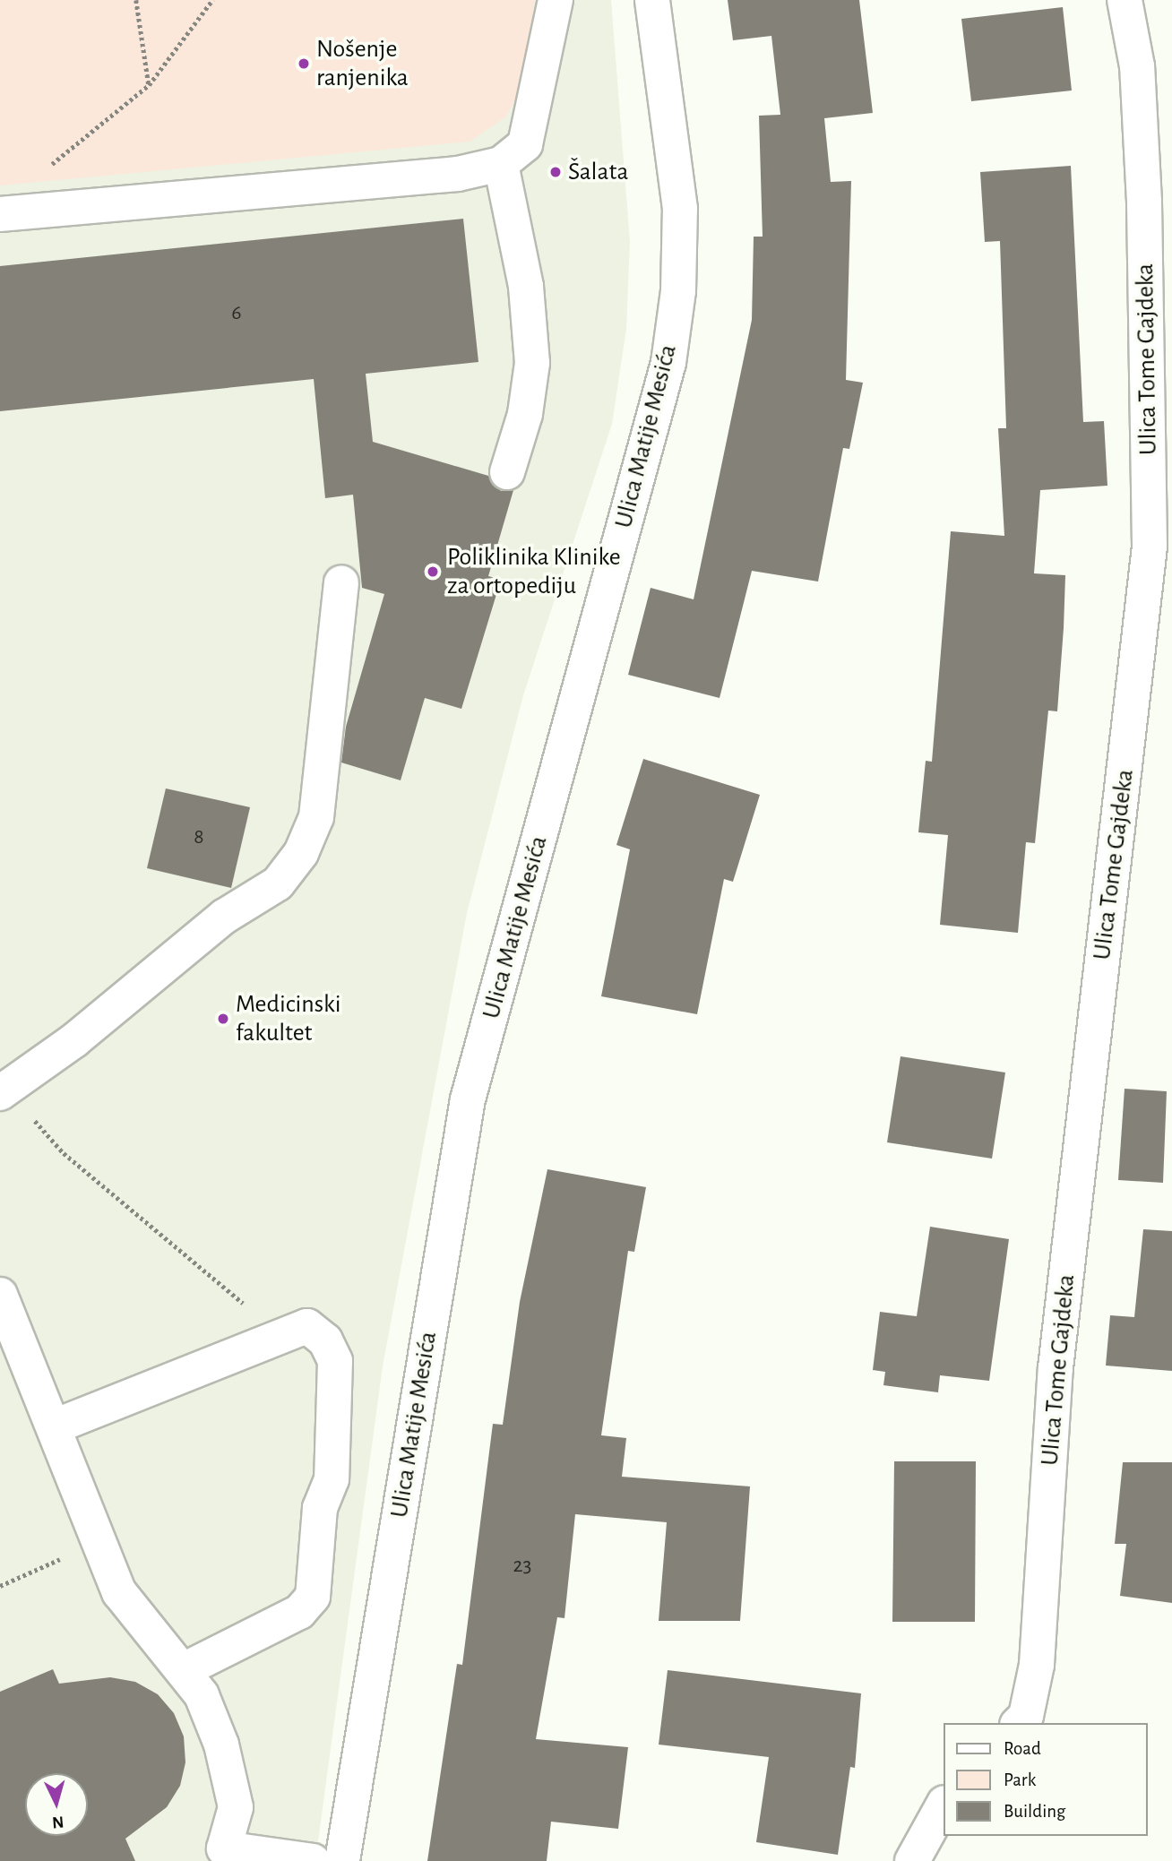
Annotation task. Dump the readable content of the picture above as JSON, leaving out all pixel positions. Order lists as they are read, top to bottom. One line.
{"streets":{"street":["Ulica Tome Gajdeka","Ulica Matije Mesića"]},"places":["Nošenje ranjenika","Šalata","Poliklinika Klinike za ortopediju","Medicinski fakultet"],"house_numbers":["6","8","23"],"legend":["Road","Park","Building"],"north":"bottom"}
